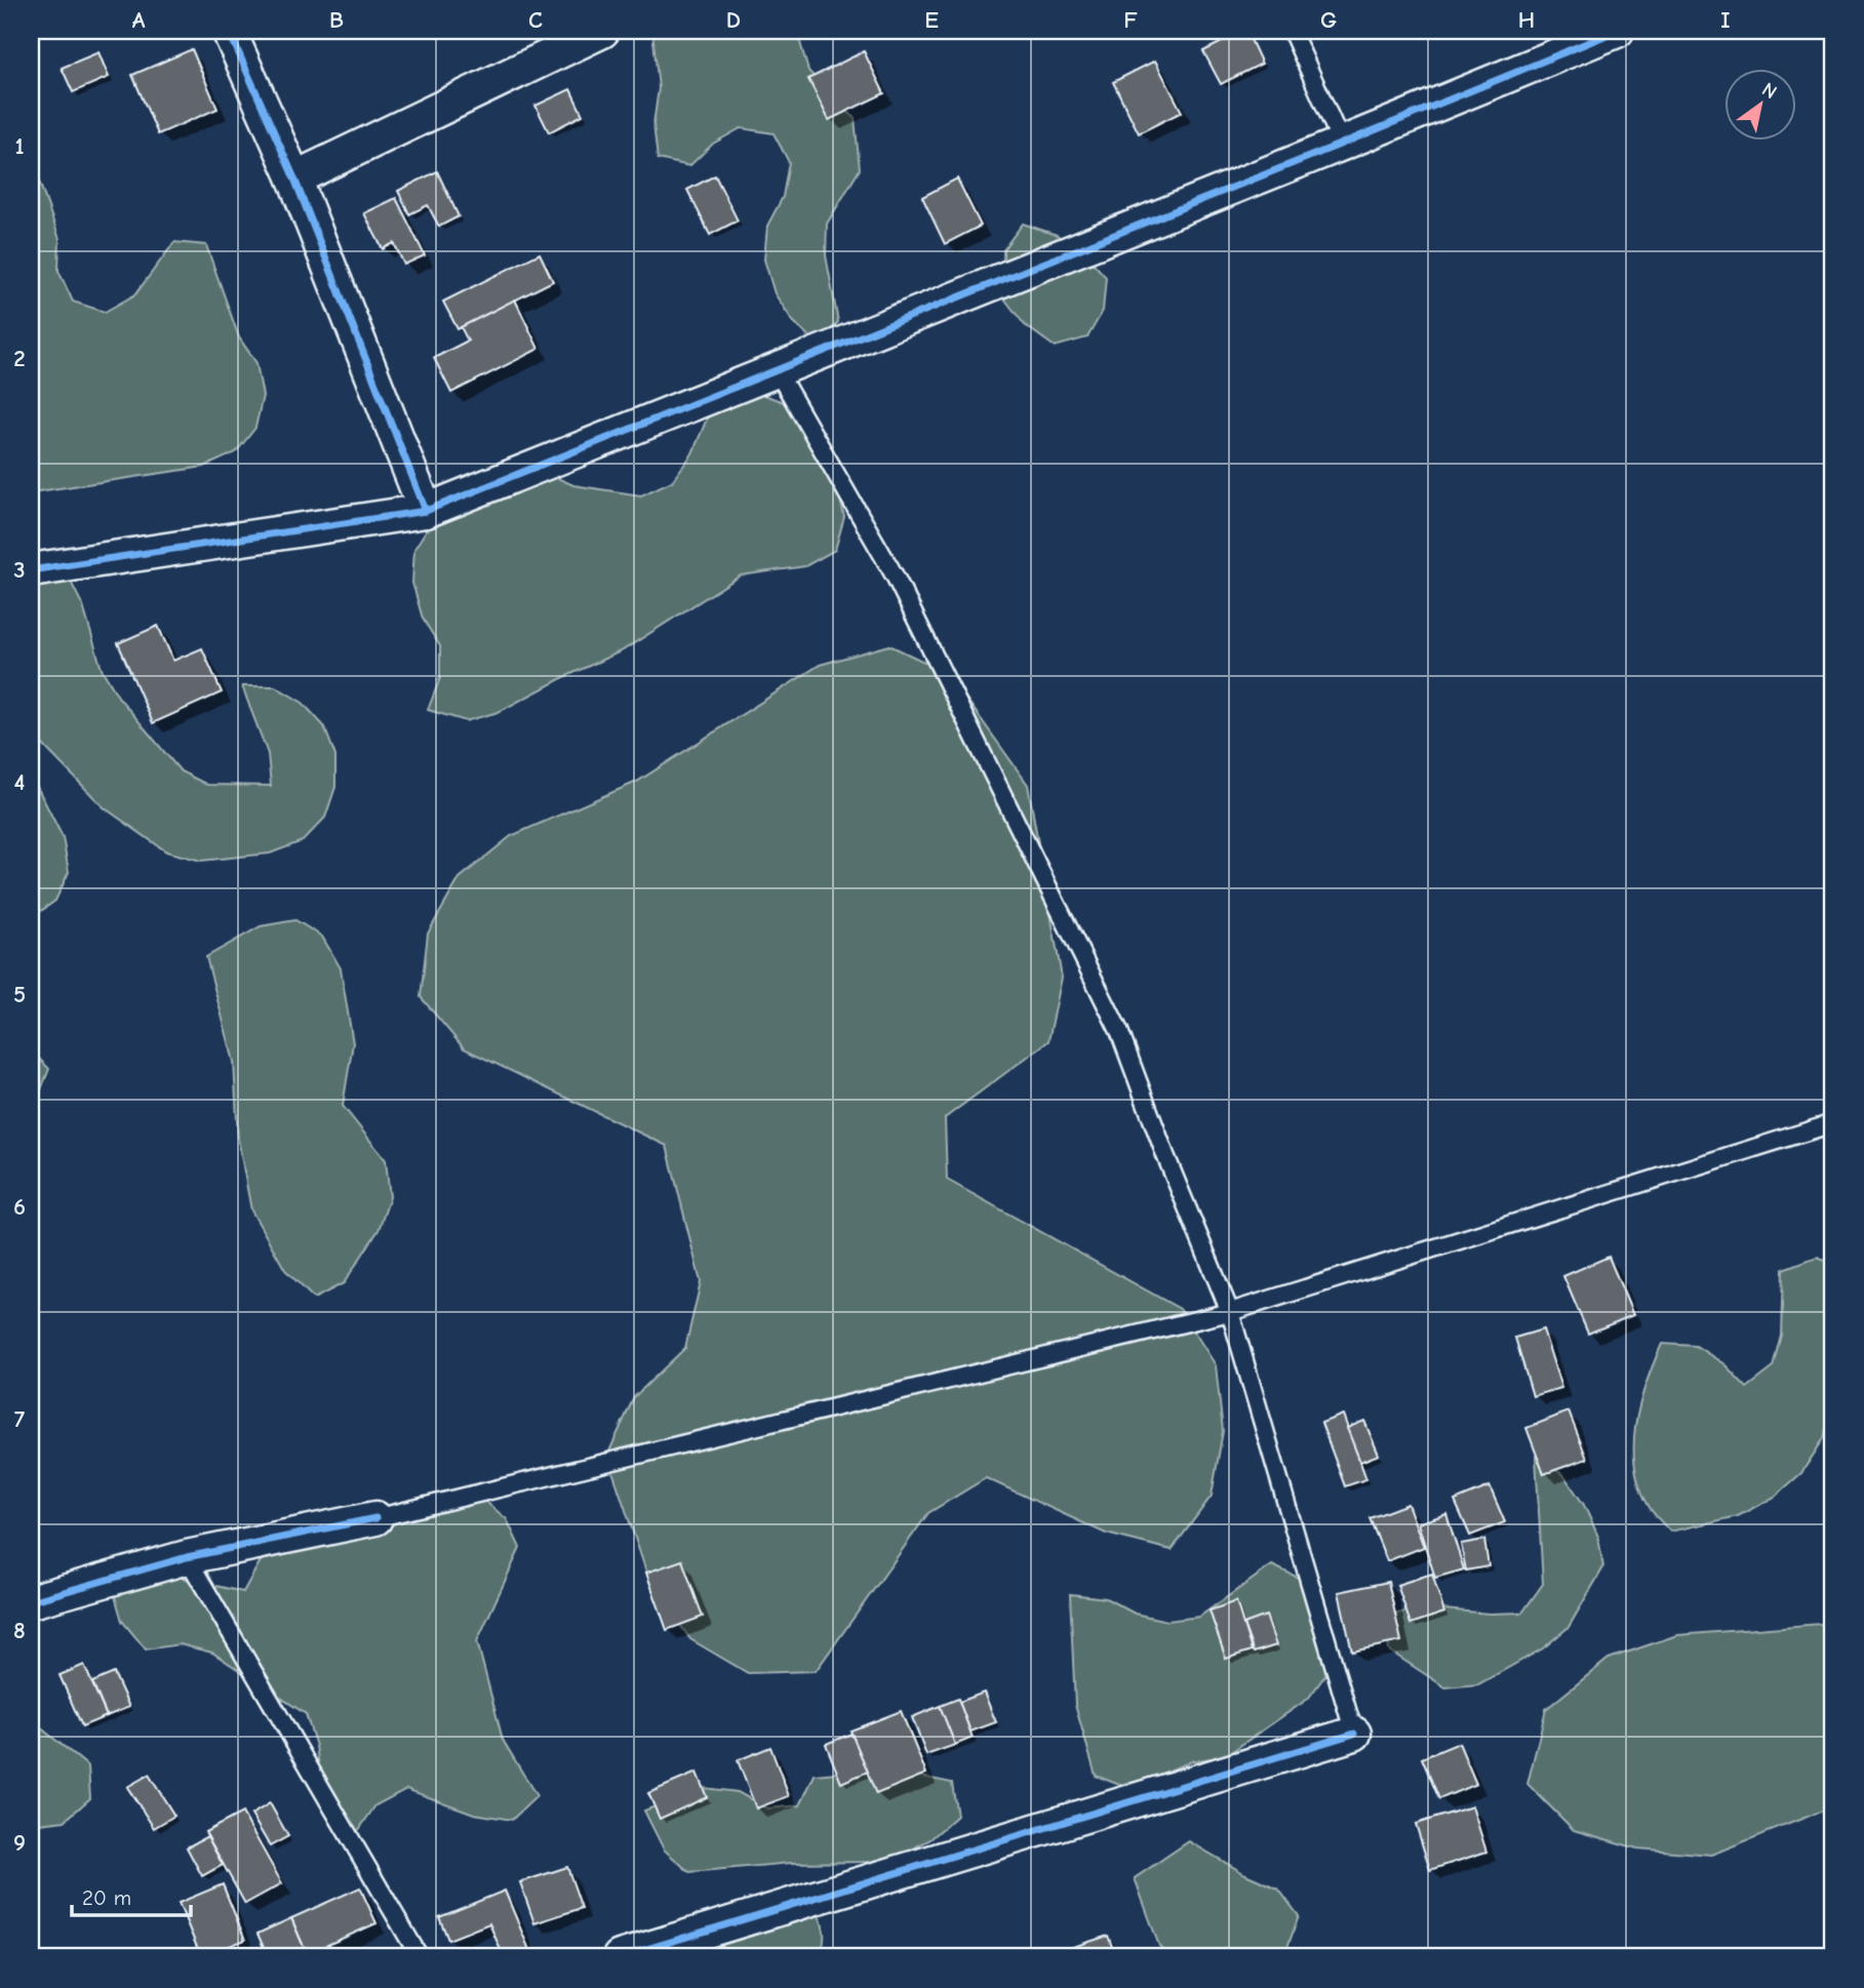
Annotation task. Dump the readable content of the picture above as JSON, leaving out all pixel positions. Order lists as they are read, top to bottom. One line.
{"scale_bar":"20 m","north":"top right","grid":{"columns":["A","B","C","D","E","F","G","H","I"],"rows":["1","2","3","4","5","6","7","8","9"]}}
